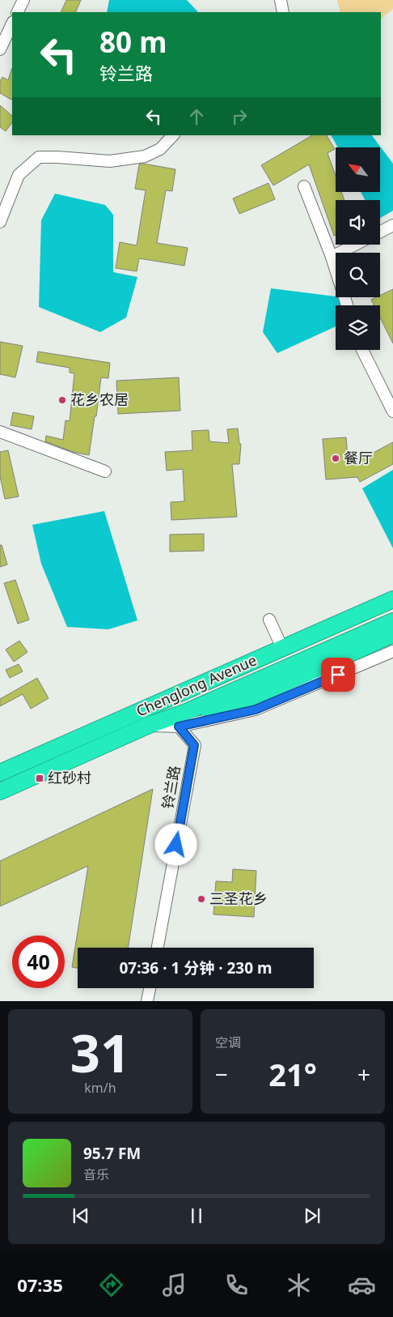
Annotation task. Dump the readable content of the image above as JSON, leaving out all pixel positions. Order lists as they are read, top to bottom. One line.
{"streets":{"highway":["Chenglong Avenue"],"street":["铃兰路"]},"places":{"other":["花乡农居","餐厅","三圣花乡"],"transit":["红砂村"]},"north":"top left","page":{"turn":["80 m","铃兰路"],"limit":"40","trip":"07:36 · 1 分钟 · 230 m","tile":[["31","km/h"],"空调"],"heat":["−","21°","+"],"song":["95.7 FM","音乐"],"tabs":"07:35"}}
